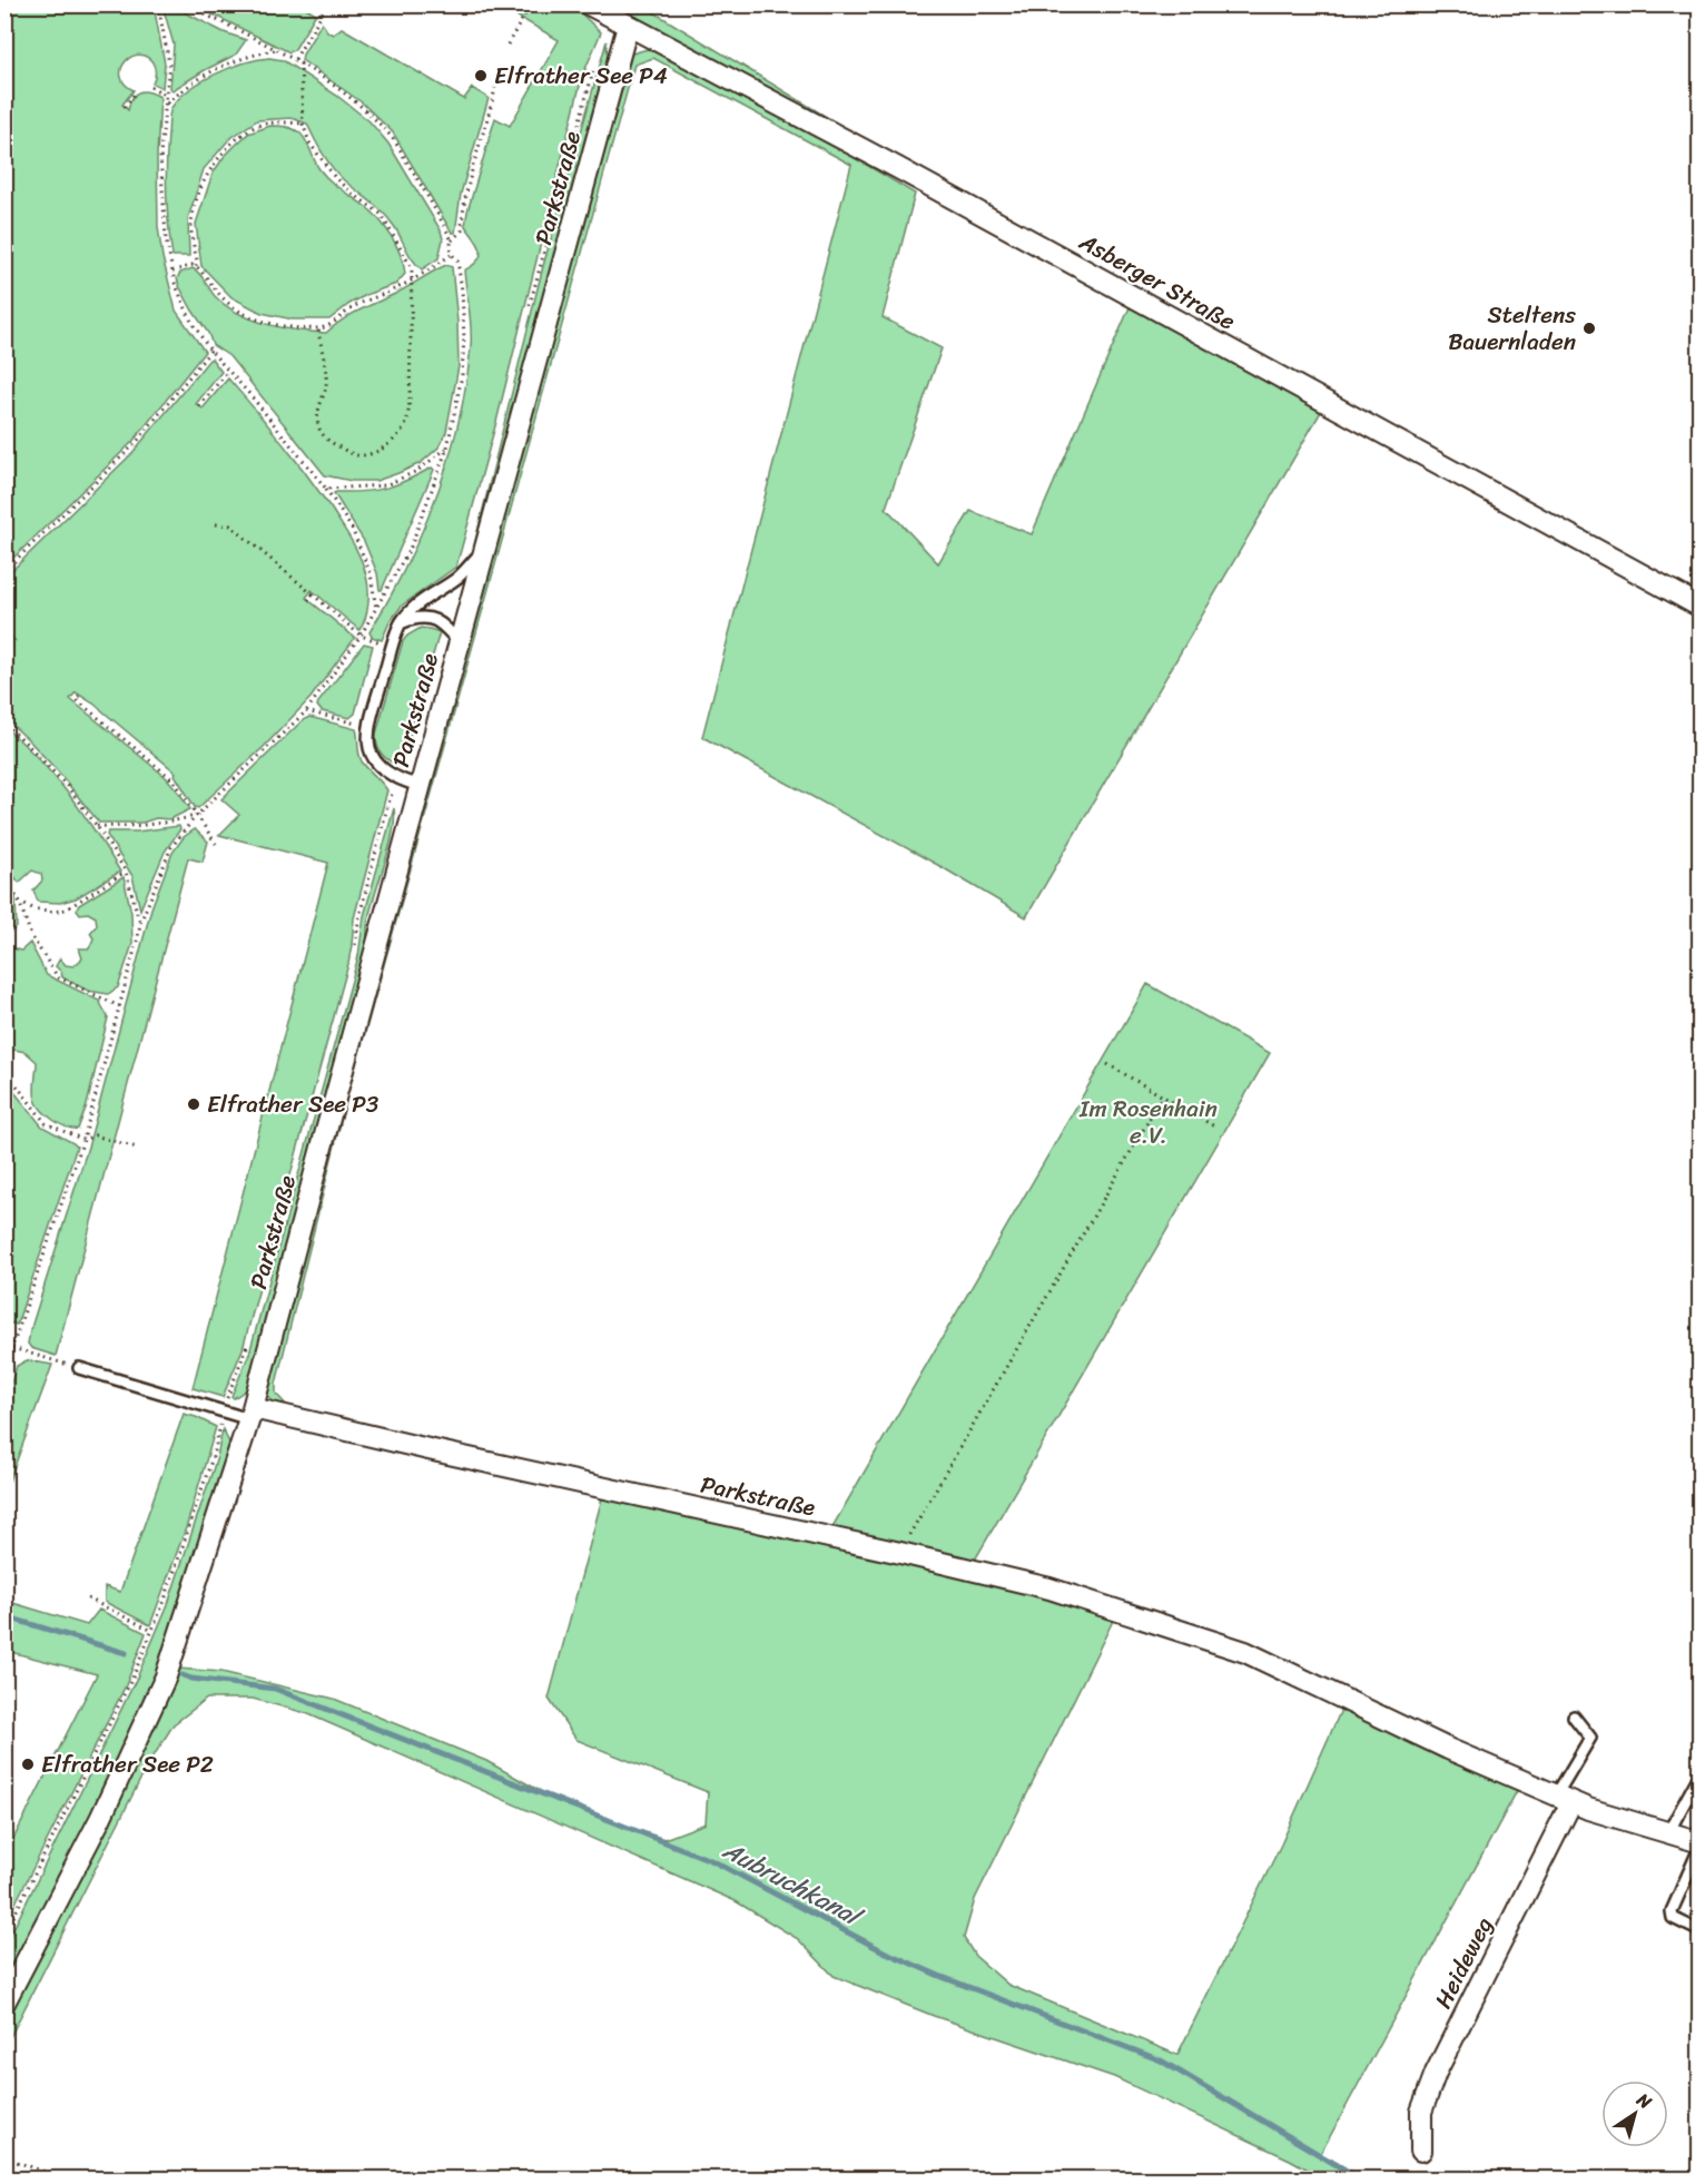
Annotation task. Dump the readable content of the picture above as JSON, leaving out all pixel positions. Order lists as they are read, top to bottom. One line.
{"streets":{"street":["Parkstraße","Asberger Straße","Heideweg"]},"crossings":[["Parkstraße","Asberger Straße"],["Parkstraße","Heideweg"]],"water":["Aubruchkanal"],"parks":["Im Rosenhain e.V."],"places":["Elfrather See P4","Steltens Bauernladen","Elfrather See P3","Elfrather See P2"],"north":"top right"}
